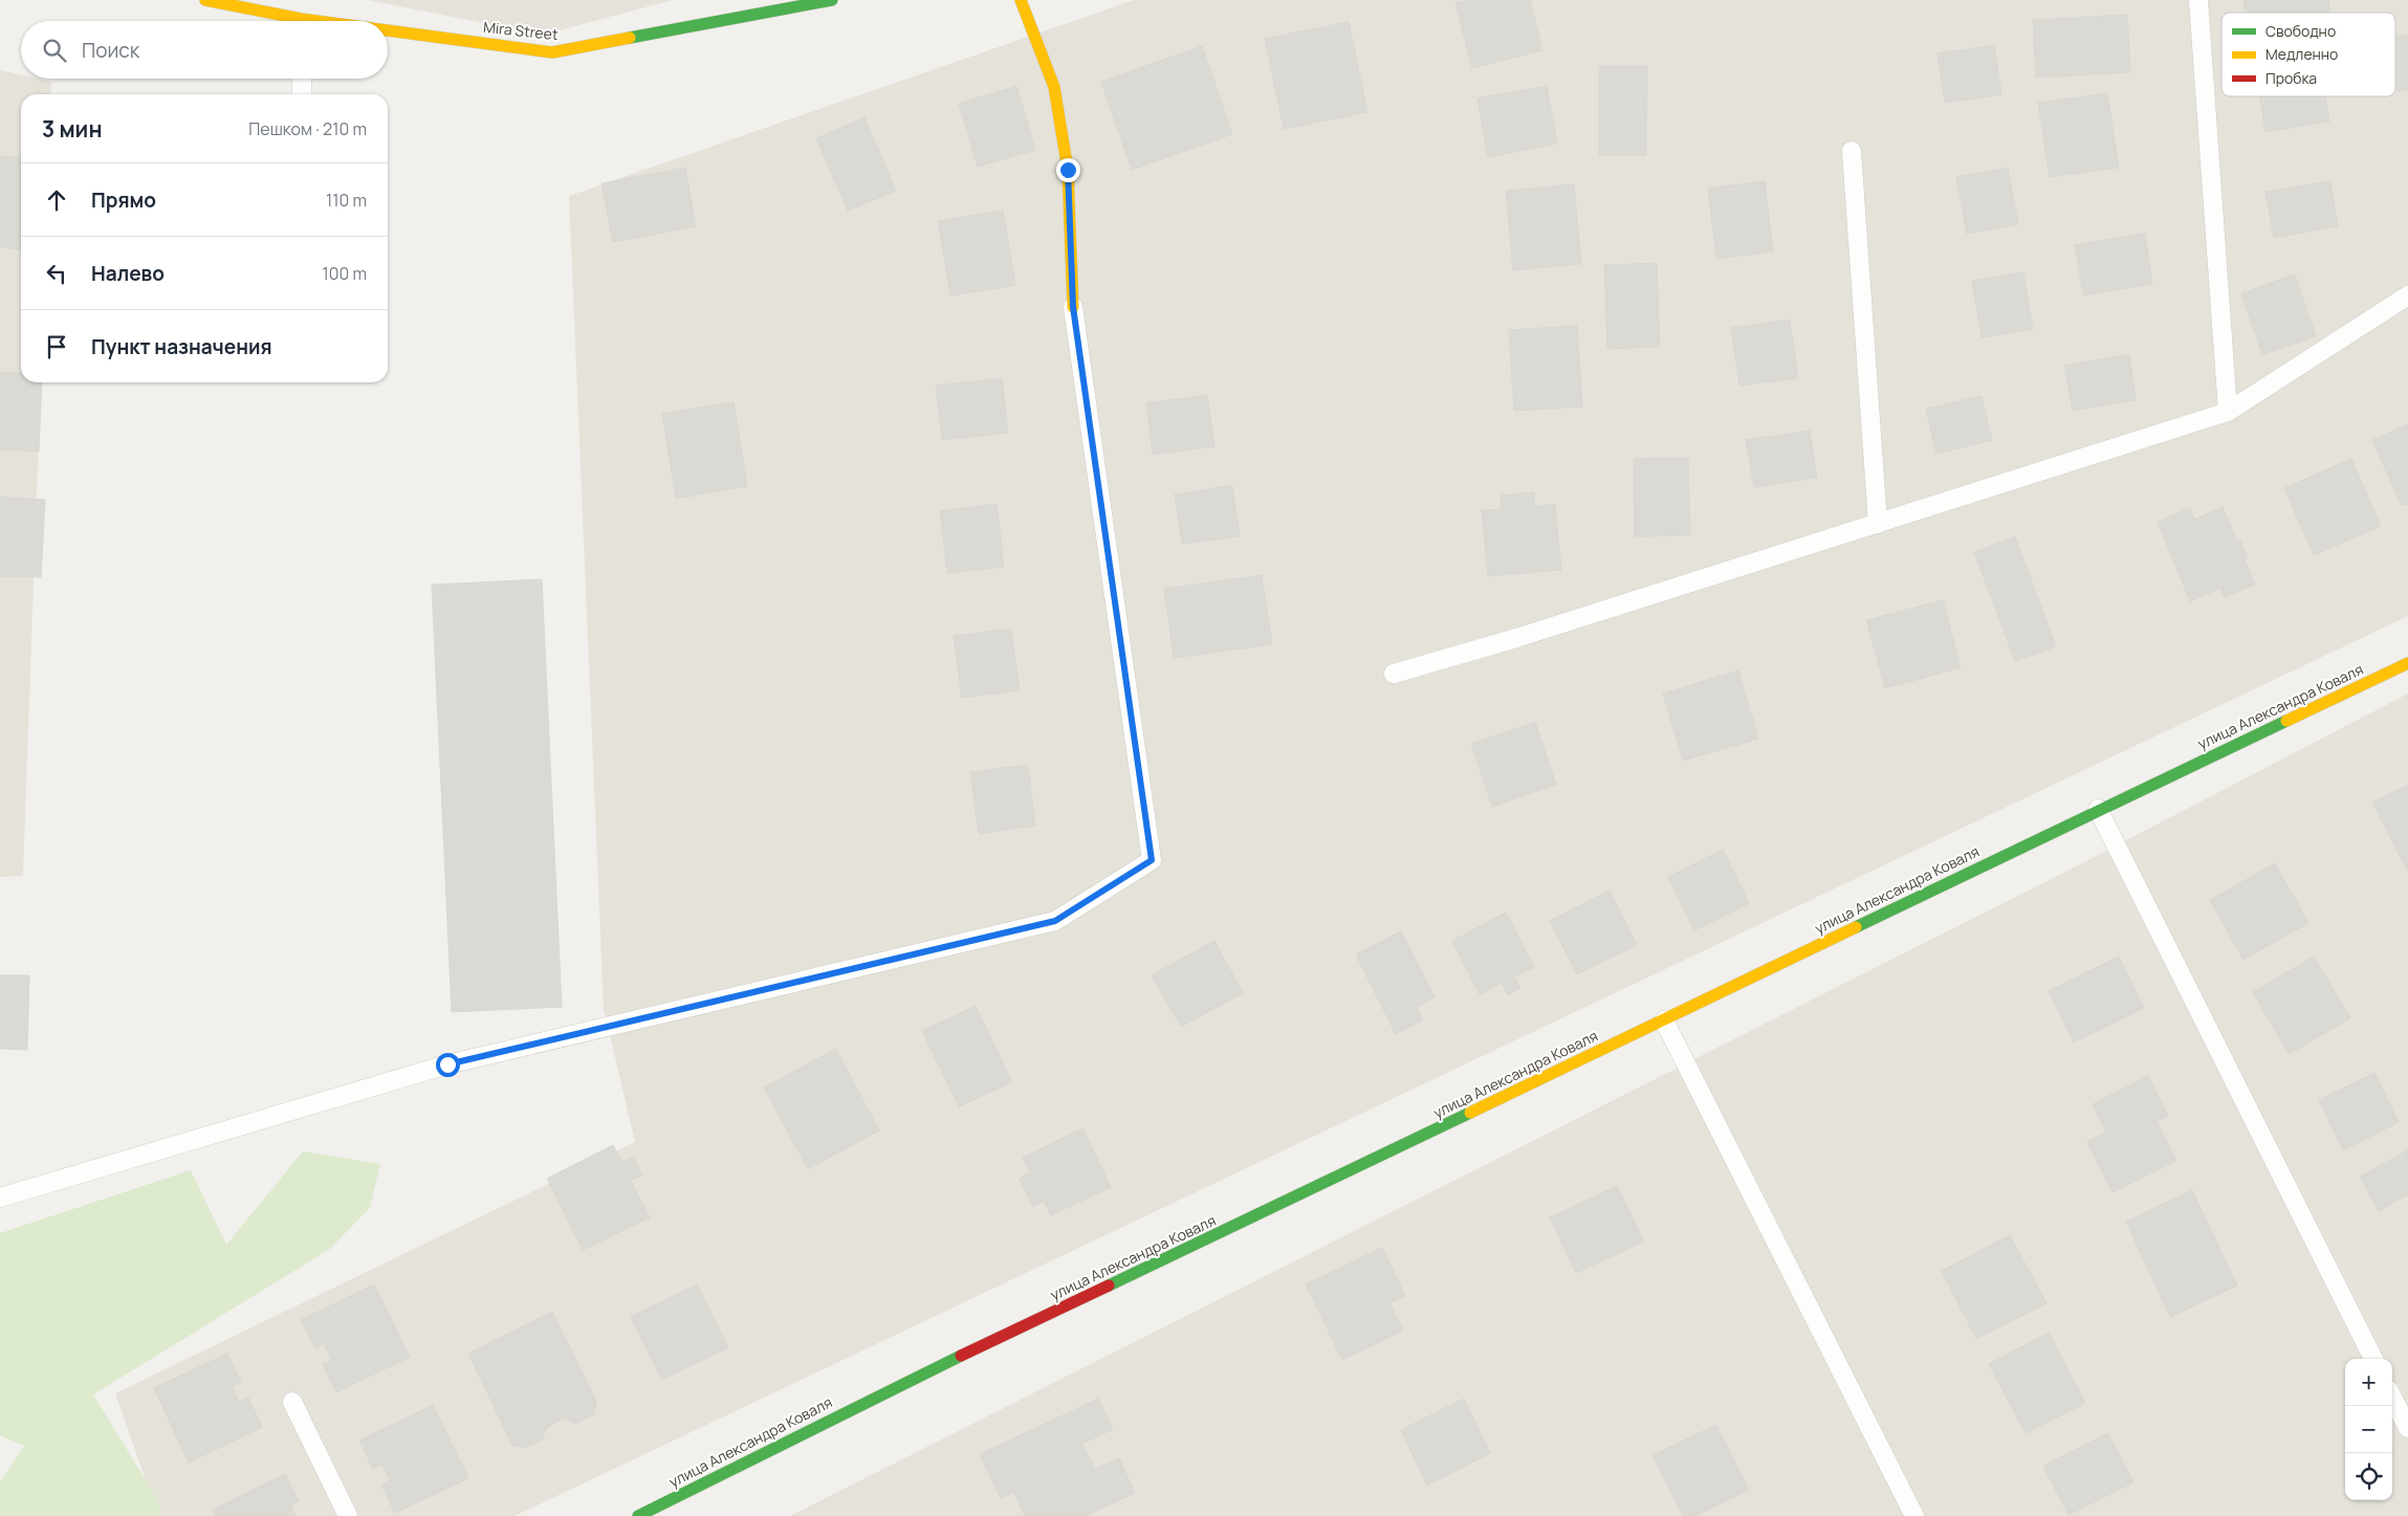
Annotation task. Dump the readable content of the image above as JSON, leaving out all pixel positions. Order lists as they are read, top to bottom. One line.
{"streets":{"street":["Mira Street","улица Александра Коваля"]},"legend":["Свободно","Медленно","Пробка"],"page":{"search":"Поиск","heading":["3 мин","Пешком · 210 m"],"list":[["Прямо","110 m"],["Налево","100 m"],"Пункт назначения"],"map_buttons":["+","−"]}}
